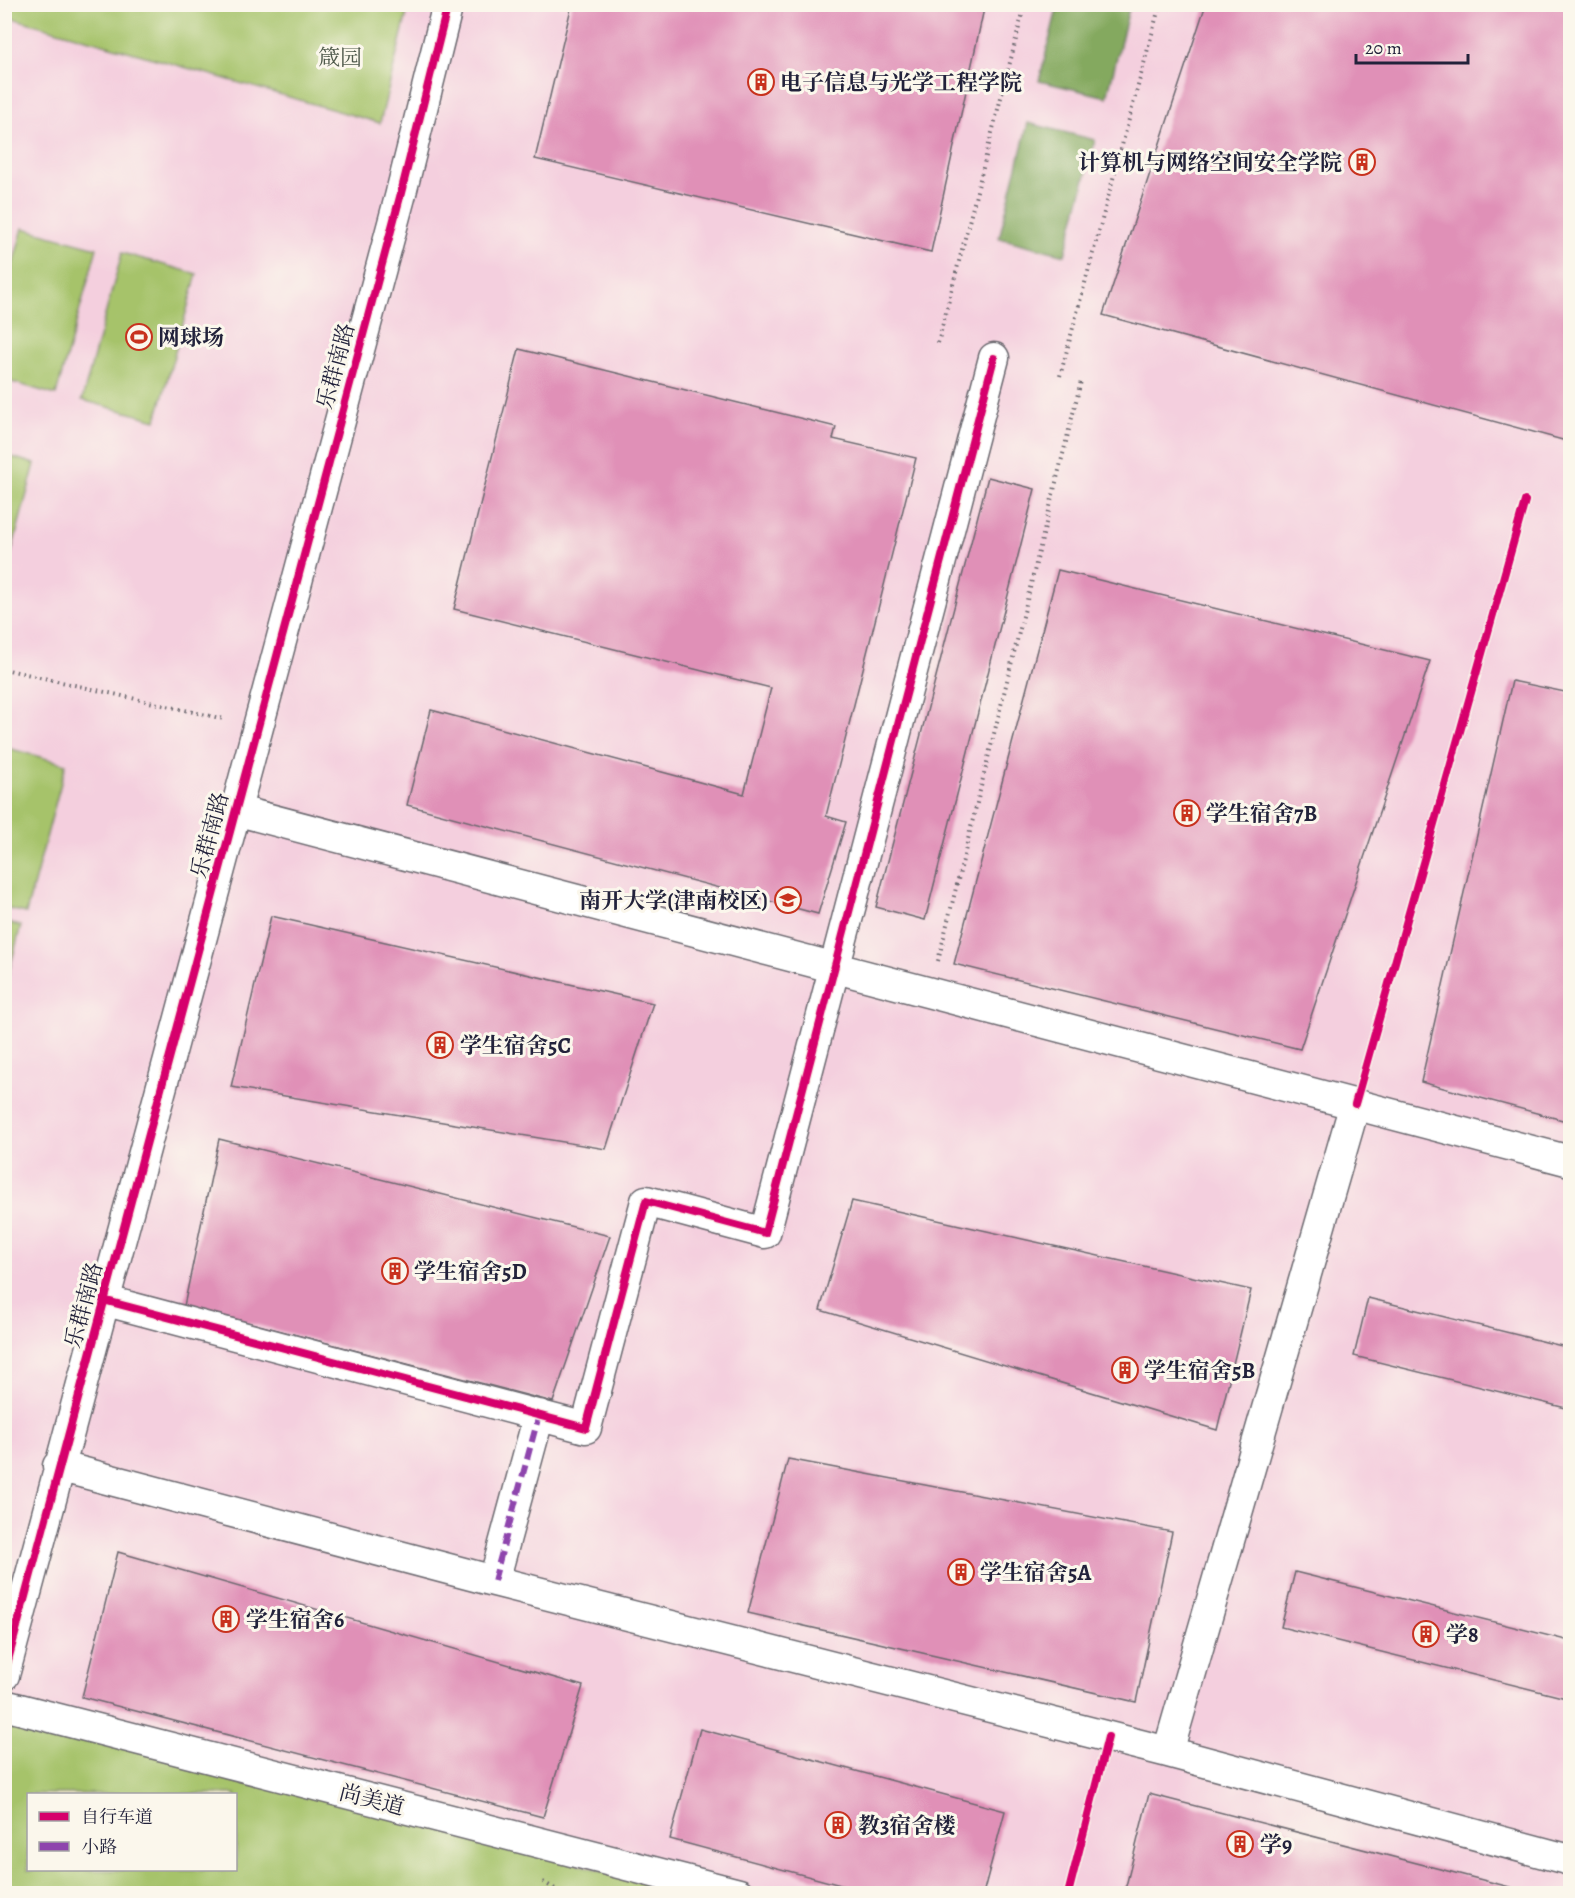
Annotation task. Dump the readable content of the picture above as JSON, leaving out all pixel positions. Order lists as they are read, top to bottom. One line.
{"streets":{"street":["乐群南路","尚美道"]},"parks":["箴园"],"places":{"building":["电子信息与光学工程学院","计算机与网络空间安全学院","学生宿舍7B","学生宿舍5C","学生宿舍5D","学生宿舍5B","学生宿舍5A","学生宿舍6","学8","教3宿舍楼","学9"],"sports":["网球场"],"school or university":["南开大学(津南校区)"]},"legend":["自行车道","小路"],"scale_bar":"20 m"}
